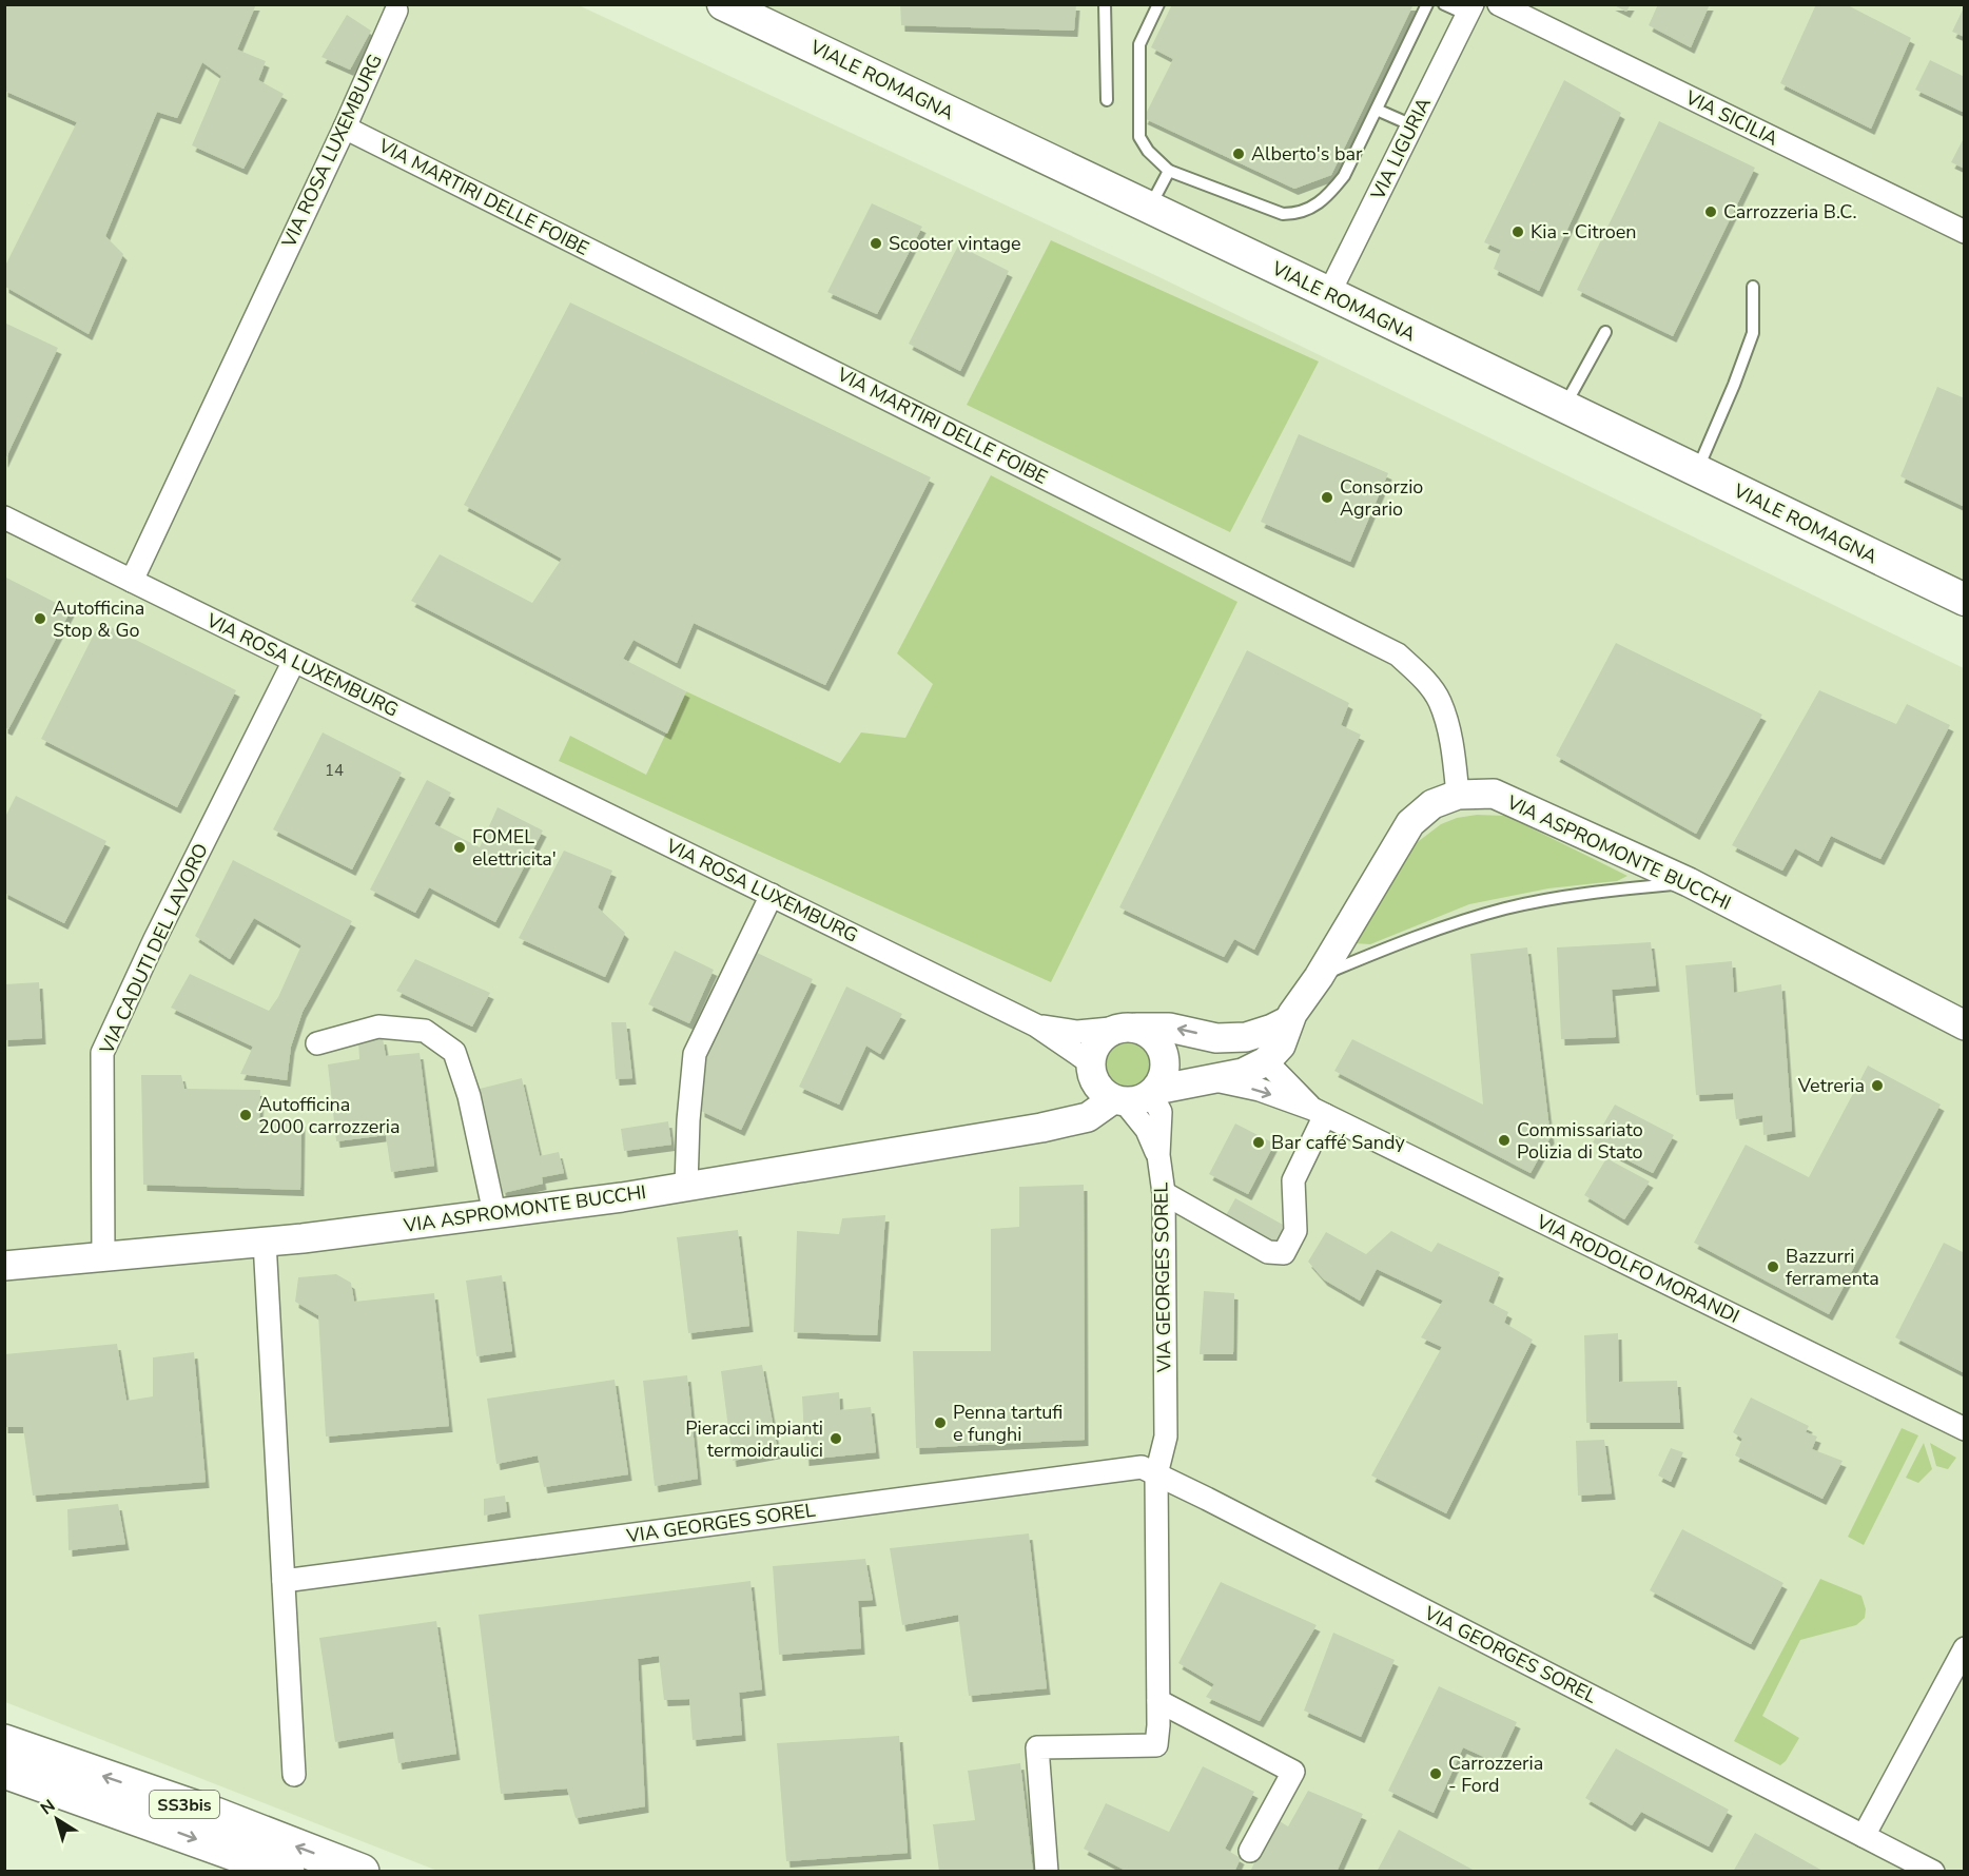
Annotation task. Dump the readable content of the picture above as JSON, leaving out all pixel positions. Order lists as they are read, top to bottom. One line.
{"streets":{"highway":["SS3bis"],"main road":["VIALE ROMAGNA"],"street":["VIA SICILIA","VIA LIGURIA","VIA ROSA LUXEMBURG","VIA MARTIRI DELLE FOIBE","VIA ASPROMONTE BUCCHI","VIA CADUTI DEL LAVORO","VIA RODOLFO MORANDI","VIA GEORGES SOREL"]},"crossings":[["VIALE ROMAGNA","VIA LIGURIA"],["VIA ROSA LUXEMBURG","VIA MARTIRI DELLE FOIBE"],["VIA ROSA LUXEMBURG","VIA ASPROMONTE BUCCHI"],["VIA ROSA LUXEMBURG","VIA CADUTI DEL LAVORO"],["VIA ROSA LUXEMBURG","VIA GEORGES SOREL"],["VIA MARTIRI DELLE FOIBE","VIA ASPROMONTE BUCCHI"],["VIA ASPROMONTE BUCCHI","VIA CADUTI DEL LAVORO"],["VIA ASPROMONTE BUCCHI","VIA RODOLFO MORANDI"],["VIA ASPROMONTE BUCCHI","VIA GEORGES SOREL"]],"places":["Alberto's bar","Carrozzeria B.C.","Kia - Citroen","Scooter vintage","Consorzio Agrario","Autofficina Stop & Go","FOMEL elettricita'","Vetreria","Autofficina 2000 carrozzeria","Commissariato Polizia di Stato","Bar caffé Sandy","Bazzurri ferramenta","Penna tartufi e funghi","Pieracci impianti termoidraulici","Carrozzeria - Ford"],"house_numbers":["14"],"north":"top left"}
